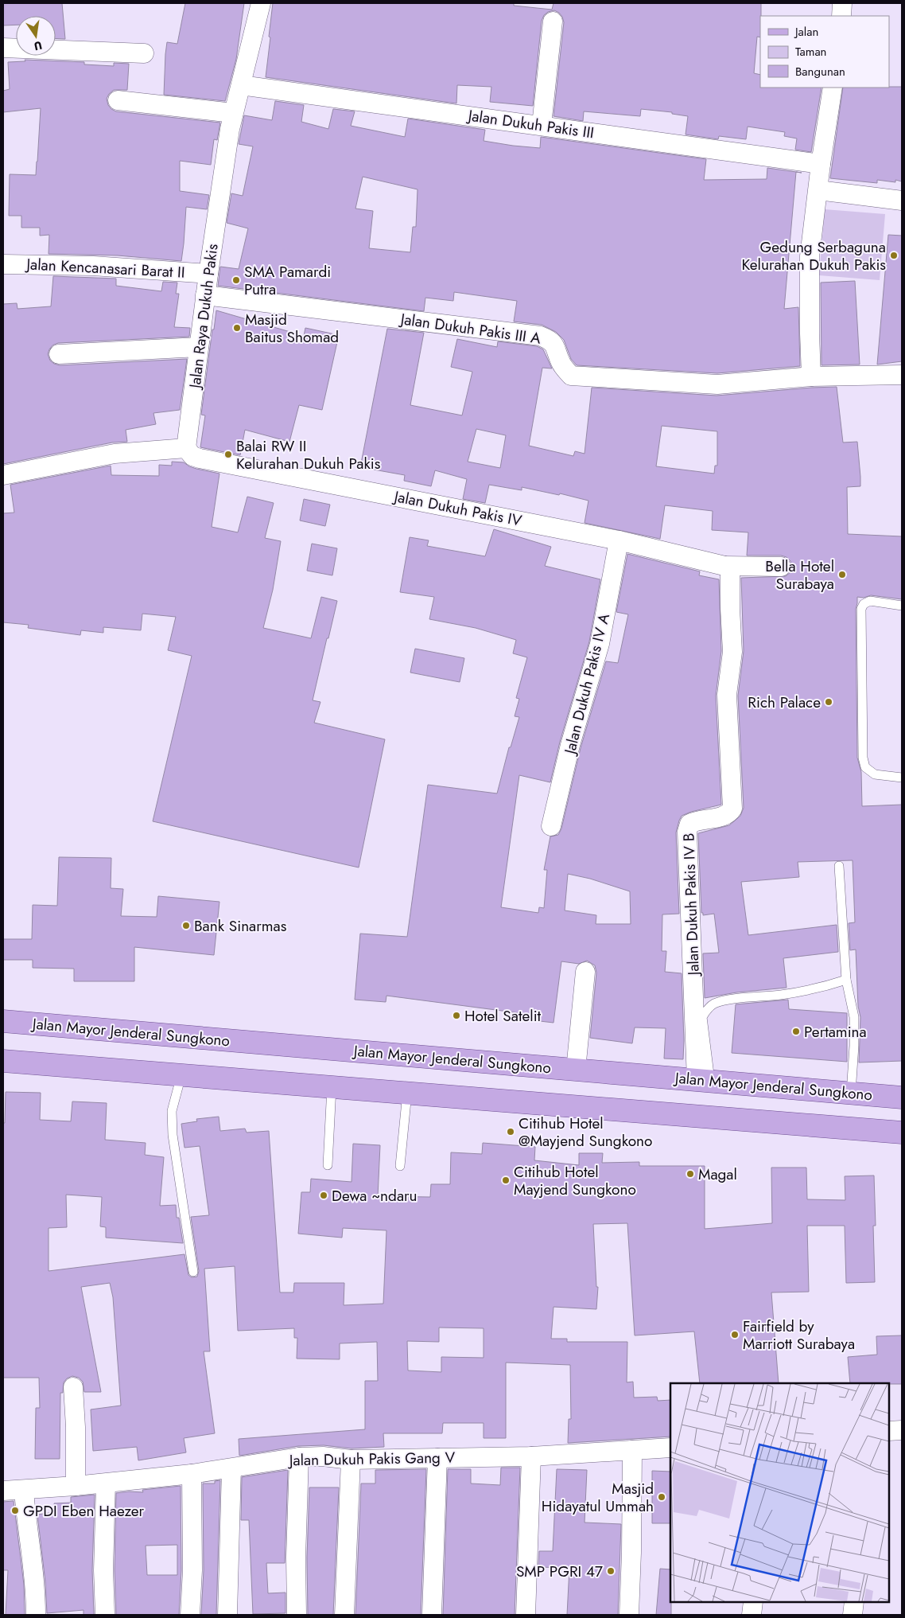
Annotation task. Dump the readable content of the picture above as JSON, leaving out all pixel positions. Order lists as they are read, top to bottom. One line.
{"streets":{"main road":["Jalan Mayor Jenderal Sungkono"],"street":["Jalan Dukuh Pakis III","Jalan Kencanasari Barat II","Jalan Raya Dukuh Pakis","Jalan Dukuh Pakis III A","Jalan Dukuh Pakis IV","Jalan Dukuh Pakis IV A","Jalan Dukuh Pakis IV B","Jalan Dukuh Pakis Gang V"]},"crossings":[["Jalan Dukuh Pakis III","Jalan Raya Dukuh Pakis"],["Jalan Kencanasari Barat II","Jalan Raya Dukuh Pakis"],["Jalan Raya Dukuh Pakis","Jalan Dukuh Pakis III A"],["Jalan Raya Dukuh Pakis","Jalan Dukuh Pakis IV"],["Jalan Dukuh Pakis IV","Jalan Dukuh Pakis IV A"],["Jalan Dukuh Pakis IV","Jalan Dukuh Pakis IV B"],["Jalan Dukuh Pakis IV B","Jalan Mayor Jenderal Sungkono"]],"places":["Gedung Serbaguna Kelurahan Dukuh Pakis","SMA Pamardi Putra","Masjid Baitus Shomad","Balai RW II Kelurahan Dukuh Pakis","Bella Hotel Surabaya","Rich Palace","Bank Sinarmas","Hotel Satelit","Pertamina","Citihub Hotel @Mayjend Sungkono","Magal","Citihub Hotel Mayjend Sungkono","Dewa ~ndaru","Fairfield by Marriott Surabaya","Masjid Hidayatul Ummah","GPDI Eben Haezer","SMP PGRI 47"],"legend":["Jalan","Taman","Bangunan"],"north":"bottom"}
